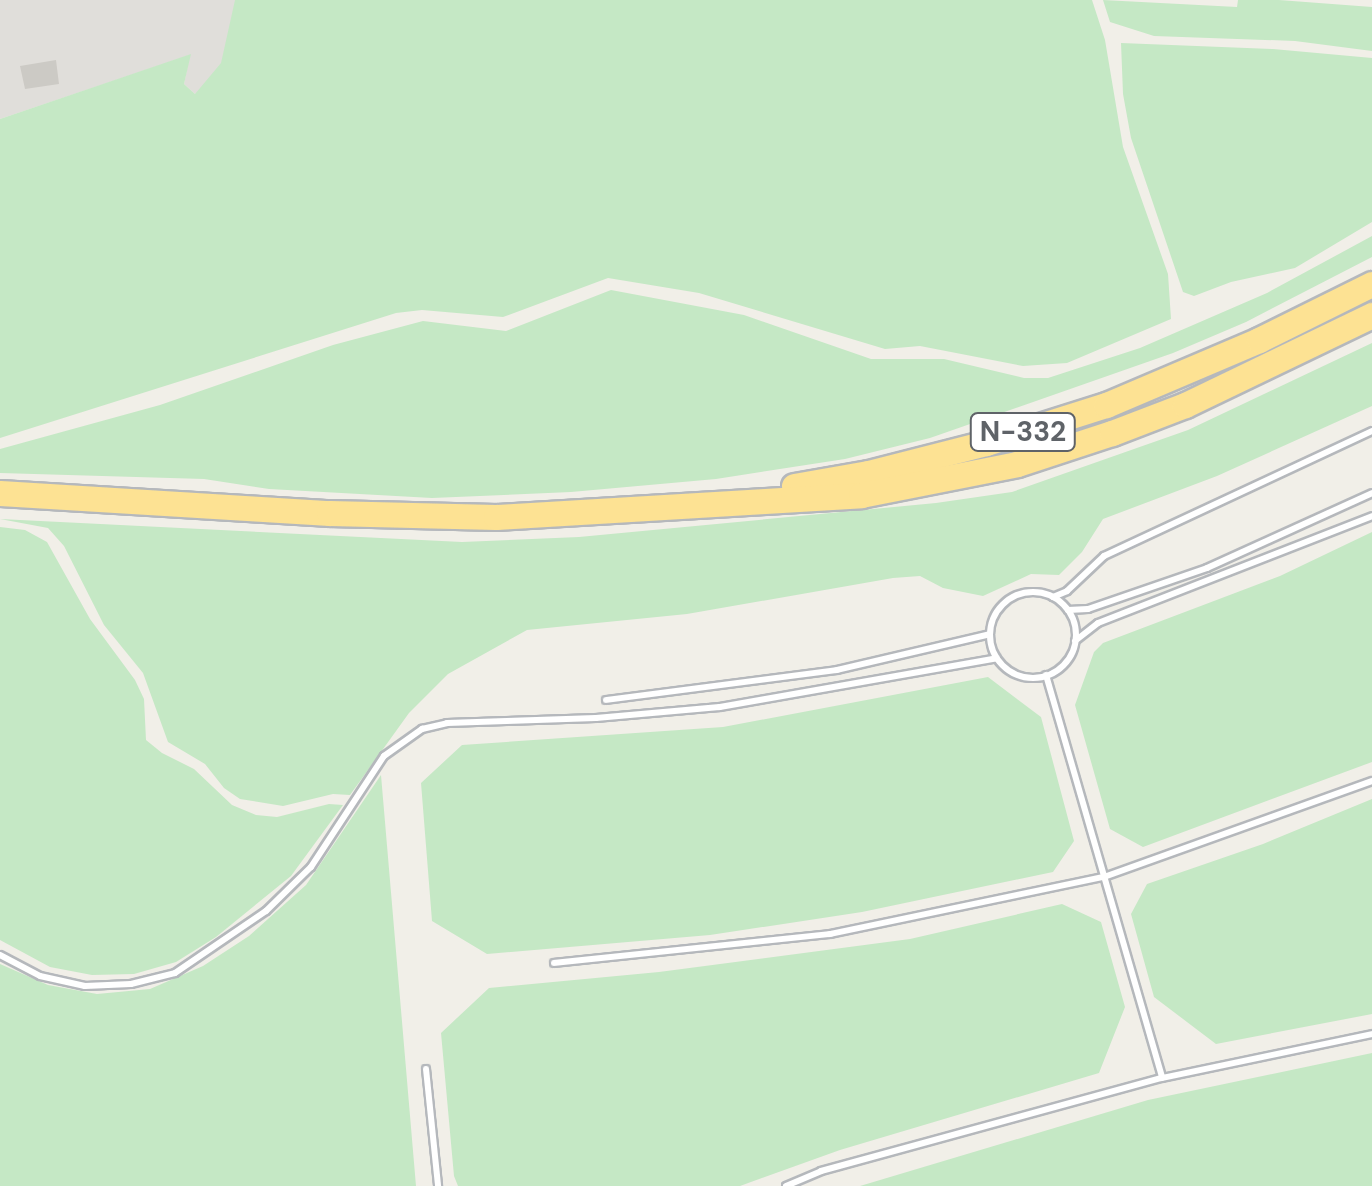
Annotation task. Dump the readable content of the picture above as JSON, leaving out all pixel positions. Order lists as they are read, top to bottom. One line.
{"streets":{"highway":["N-332"]}}
